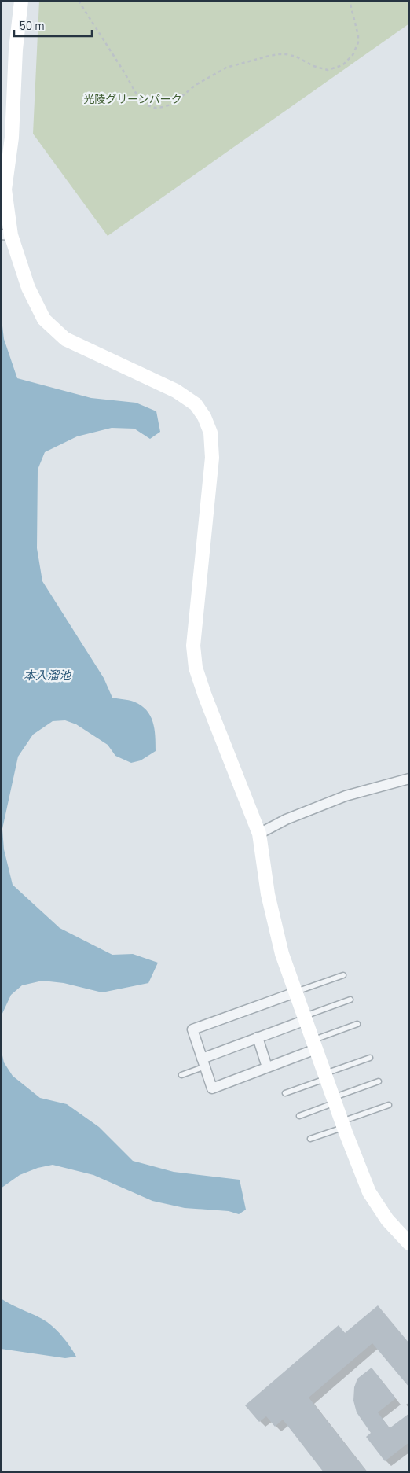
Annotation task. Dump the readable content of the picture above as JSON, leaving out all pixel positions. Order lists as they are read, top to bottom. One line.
{"water":["本入溜池"],"parks":["光陵グリーンパーク"],"scale_bar":"50 m"}
